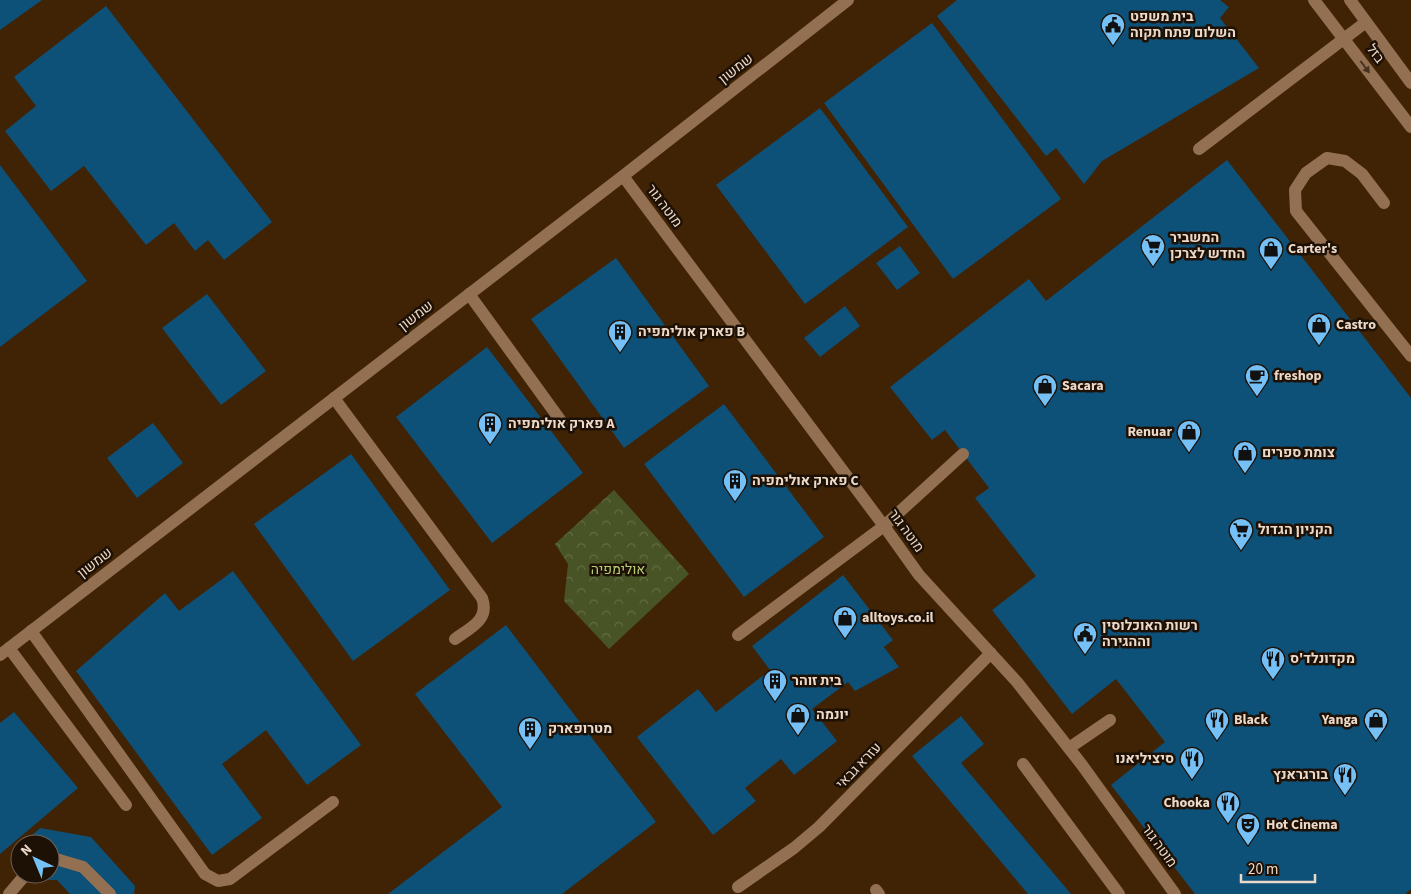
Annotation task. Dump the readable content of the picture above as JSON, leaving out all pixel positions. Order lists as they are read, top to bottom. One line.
{"streets":{"street":["בזל","שמשון","מוטה גור","עזרא גבאי"]},"crossings":[["שמשון","מוטה גור"],["מוטה גור","עזרא גבאי"]],"parks":["אולימפיה"],"places":{"public building":["בית משפט השלום פתח תקוה","רשות האוכלוסין וההגירה"],"supermarket":["המשביר החדש לצרכן","הקניון הגדול"],"shop":["Carter's","Castro","Sacara","Renuar","צומת ספרים","alltoys.co.il","יונמה","Yanga"],"building":["פארק אולימפיה B","פארק אולימפיה A","פארק אולימפיה C","בית זוהר","מטרופארק"],"cafe":["freshop"],"restaurant":["מקדונלד'ס","Black","סיציליאנו","בורגראנץ","Chooka"],"theatre":["Hot Cinema"]},"scale_bar":"20 m","north":"top left"}
